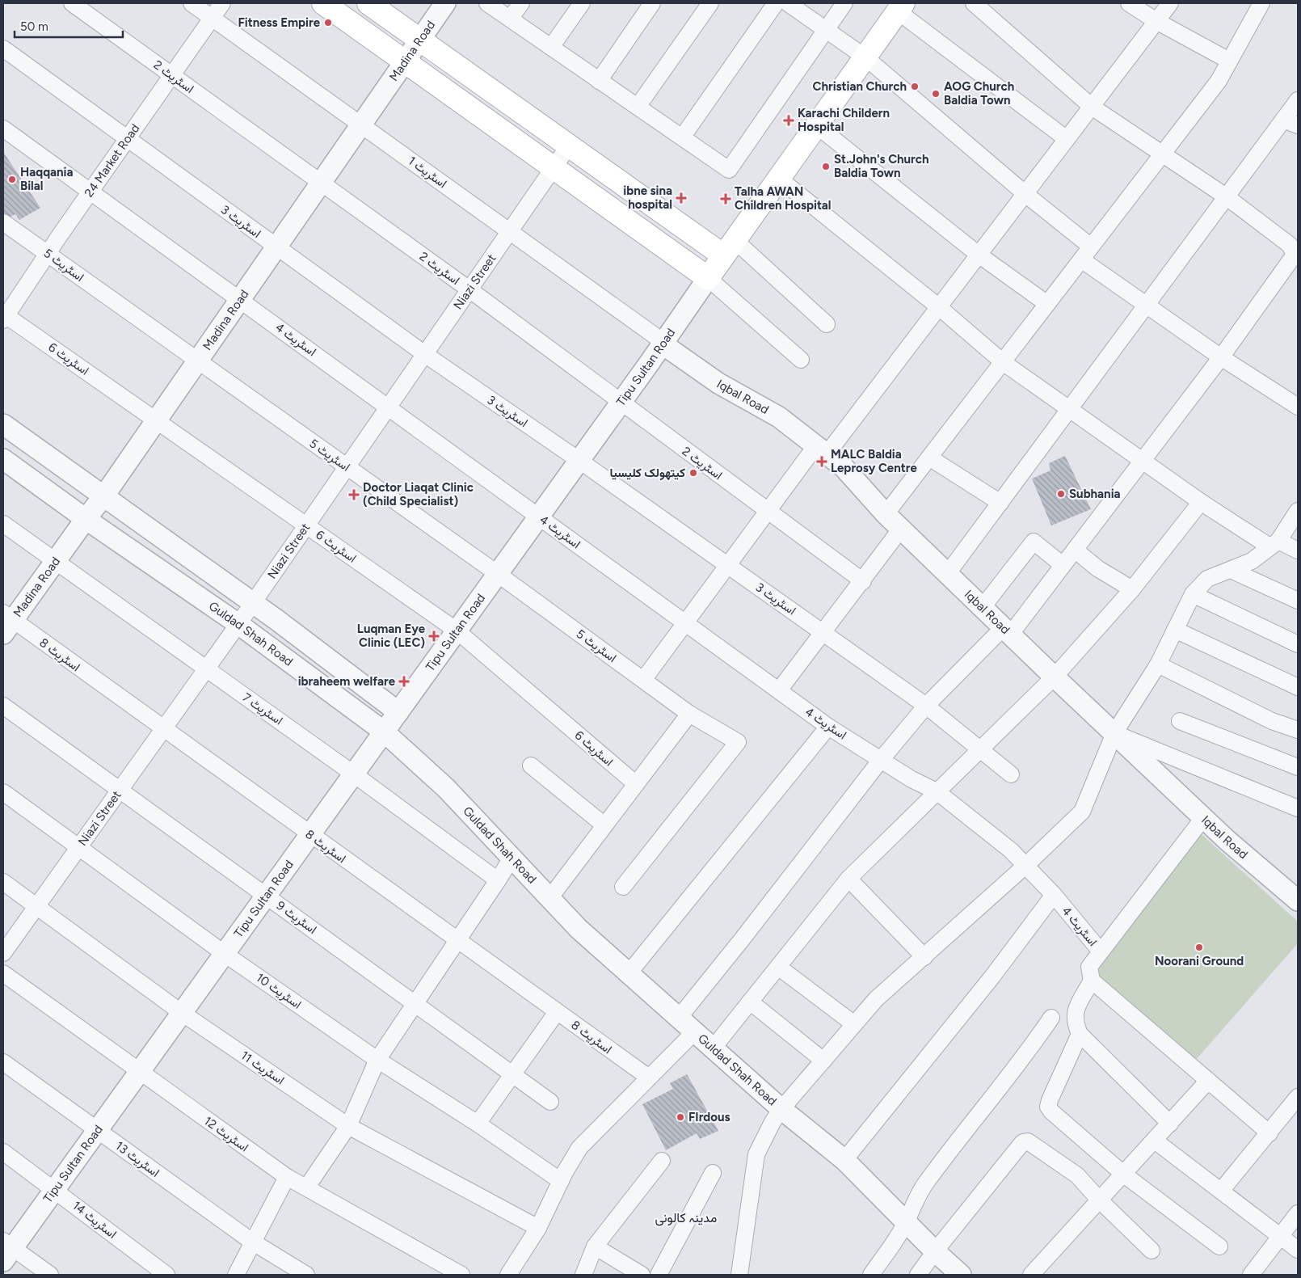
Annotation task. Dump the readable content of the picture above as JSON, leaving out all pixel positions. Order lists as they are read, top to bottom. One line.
{"streets":{"main road":["Tipu Sultan Road"],"street":["Madina Road","اسٹریٹ 2","24 Market Road","اسٹریٹ 1","اسٹریٹ 3","اسٹریٹ 5","Niazi Street","اسٹریٹ 4","اسٹریٹ 6","Iqbal Road","Guldad Shah Road","اسٹریٹ 8","اسٹریٹ 7","اسٹریٹ 9","اسٹریٹ 10","اسٹریٹ 11","اسٹریٹ 12","اسٹریٹ 13","اسٹریٹ 14"]},"crossings":[["Madina Road","اسٹریٹ 2"],["Madina Road","اسٹریٹ 1"],["Madina Road","اسٹریٹ 3"],["Madina Road","اسٹریٹ 5"],["Madina Road","اسٹریٹ 4"],["Madina Road","اسٹریٹ 6"],["Madina Road","Guldad Shah Road"],["Madina Road","اسٹریٹ 8"],["Madina Road","اسٹریٹ 7"],["اسٹریٹ 2","24 Market Road"],["اسٹریٹ 2","Niazi Street"],["اسٹریٹ 2","Tipu Sultan Road"],["24 Market Road","اسٹریٹ 1"],["24 Market Road","اسٹریٹ 3"],["24 Market Road","اسٹریٹ 5"],["24 Market Road","اسٹریٹ 4"],["24 Market Road","اسٹریٹ 6"],["اسٹریٹ 1","Niazi Street"],["اسٹریٹ 1","Tipu Sultan Road"],["اسٹریٹ 1","Iqbal Road"],["اسٹریٹ 3","Niazi Street"],["اسٹریٹ 3","Tipu Sultan Road"],["اسٹریٹ 5","Niazi Street"],["اسٹریٹ 5","Tipu Sultan Road"],["Niazi Street","اسٹریٹ 4"],["Niazi Street","اسٹریٹ 6"],["Niazi Street","Guldad Shah Road"],["Niazi Street","اسٹریٹ 8"],["Niazi Street","اسٹریٹ 7"],["Niazi Street","اسٹریٹ 9"],["Niazi Street","اسٹریٹ 10"],["Niazi Street","اسٹریٹ 11"],["اسٹریٹ 4","Tipu Sultan Road"],["اسٹریٹ 6","Tipu Sultan Road"],["Tipu Sultan Road","Iqbal Road"],["Tipu Sultan Road","Guldad Shah Road"],["Tipu Sultan Road","اسٹریٹ 8"],["Tipu Sultan Road","اسٹریٹ 7"],["Tipu Sultan Road","اسٹریٹ 9"],["Tipu Sultan Road","اسٹریٹ 10"],["Tipu Sultan Road","اسٹریٹ 11"],["Tipu Sultan Road","اسٹریٹ 12"],["Tipu Sultan Road","اسٹریٹ 13"],["Tipu Sultan Road","اسٹریٹ 14"]],"districts":["مدینہ کالونی"],"places":{"other":["Fitness Empire","Christian Church","AOG Church Baldia Town","St.John's Church Baldia Town","Haqqania Bilal","کیتھولک کلیسیا","Subhania","Noorani Ground","FIrdous"],"health":["Karachi Childern Hospital","ibne sina hospital","Talha AWAN Children Hospital","MALC Baldia Leprosy Centre","Doctor Liaqat Clinic (Child Specialist)","Luqman Eye Clinic (LEC)","ibraheem welfare"]},"scale_bar":"50 m"}
